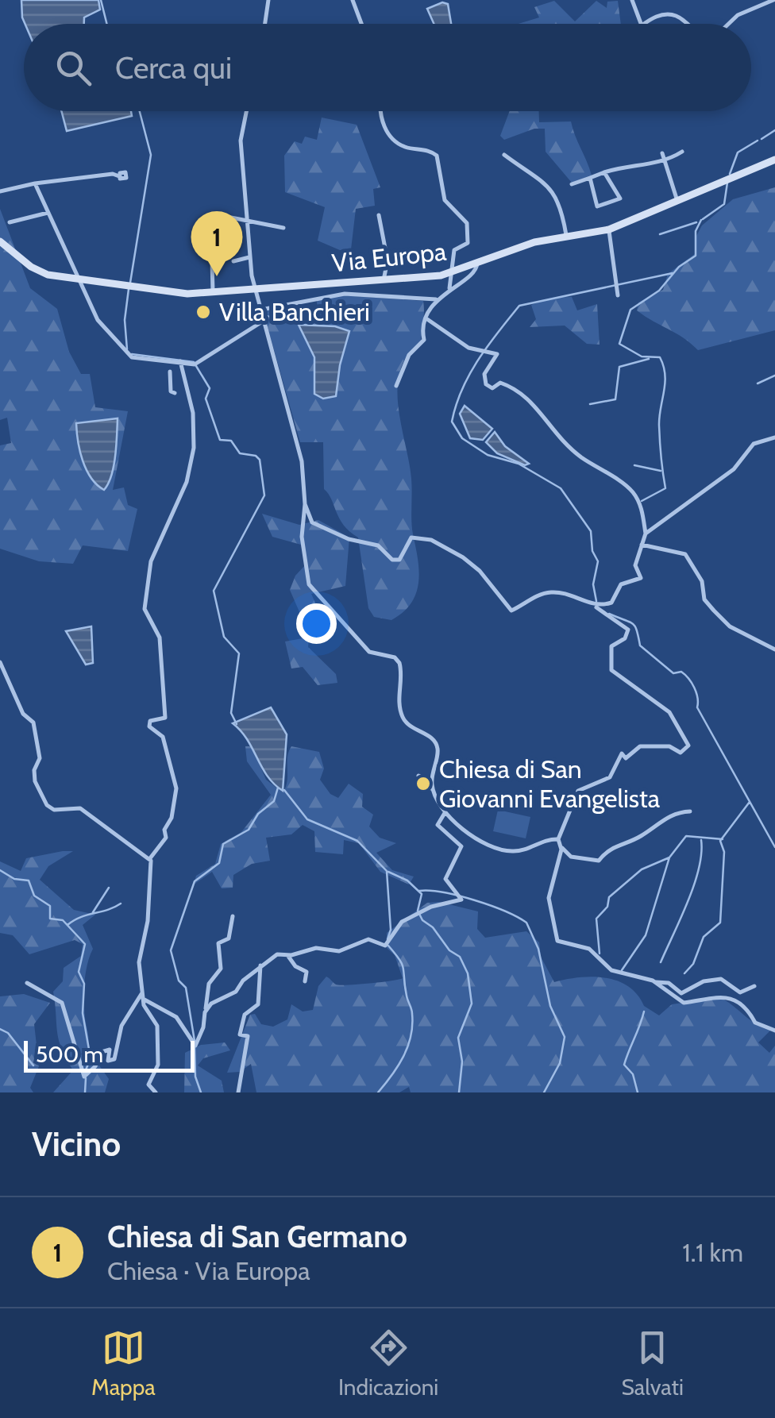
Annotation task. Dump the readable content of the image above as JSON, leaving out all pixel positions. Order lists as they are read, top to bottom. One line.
{"streets":{"main road":["Via Europa"]},"places":["Villa Banchieri","Chiesa di San Giovanni Evangelista"],"scale_bar":"500 m","page":{"search":"Cerca qui","pins":"1","scale":"500 m","heading":"Vicino","list":[{"mark":"1","name":"Chiesa di San Germano","note":"Chiesa · Via Europa","value":"1.1 km"}],"nav":["Mappa","Indicazioni","Salvati"]}}
